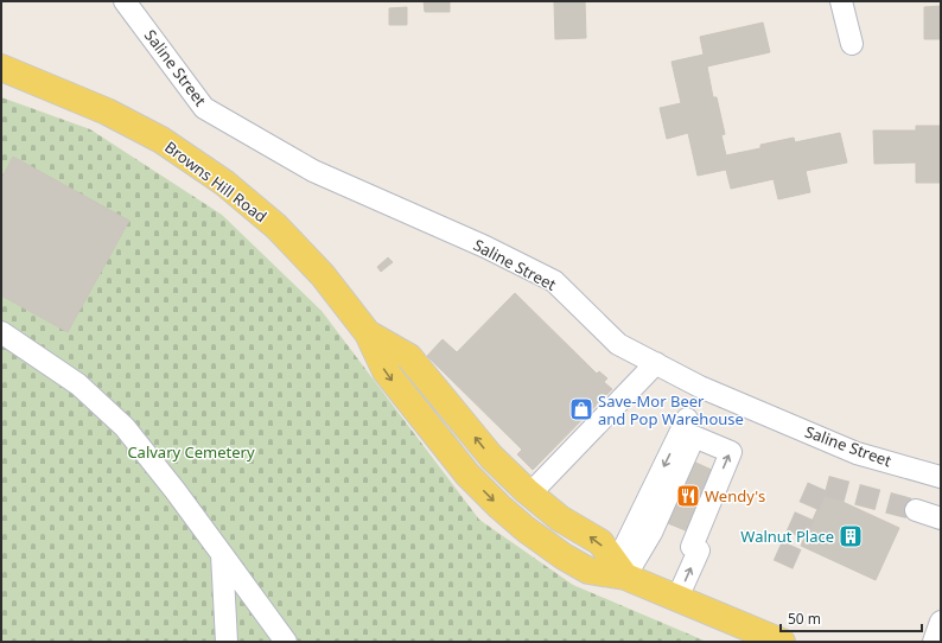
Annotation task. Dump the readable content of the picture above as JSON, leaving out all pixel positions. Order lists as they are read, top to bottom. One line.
{"streets":{"main road":["Browns Hill Road"],"street":["Saline Street"]},"parks":["Calvary Cemetery"],"places":{"shop":["Save-Mor Beer and Pop Warehouse"],"restaurant":["Wendy's"],"building":["Walnut Place"]},"scale_bar":"50 m"}
